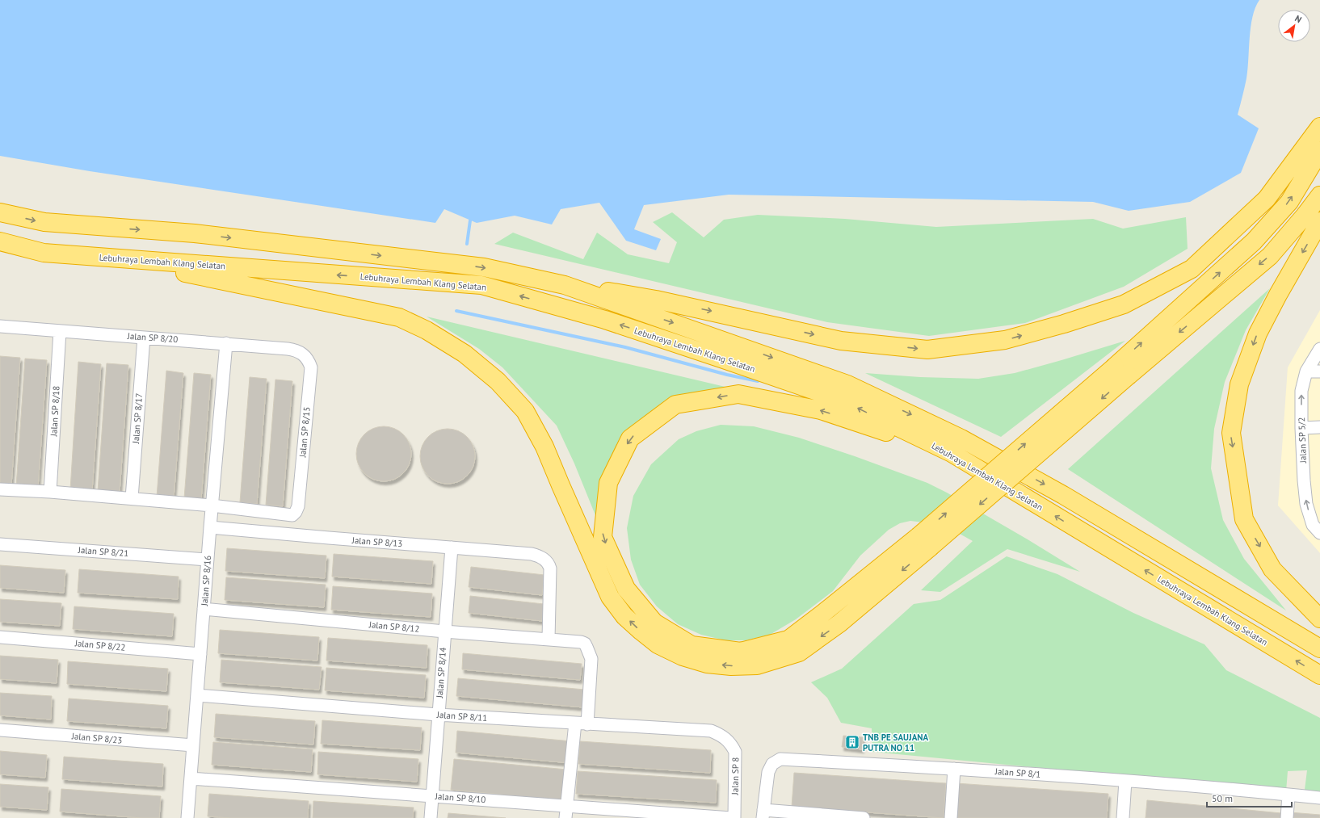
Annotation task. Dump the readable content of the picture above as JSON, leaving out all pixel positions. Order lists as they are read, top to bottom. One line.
{"streets":{"highway":["Lebuhraya Lembah Klang Selatan"],"street":["Jalan SP 8/20","Jalan SP 8/18","Jalan SP 8/17","Jalan SP 8/15","Jalan SP 5/2","Jalan SP 8/13","Jalan SP 8/21","Jalan SP 8/16","Jalan SP 8/12","Jalan SP 8/22","Jalan SP 8/14","Jalan SP 8/11","Jalan SP 8/23","Jalan SP 8/1","Jalan SP 8","Jalan SP 8/10"]},"crossings":[["Jalan SP 8/20","Jalan SP 8/18"],["Jalan SP 8/20","Jalan SP 8/17"],["Jalan SP 8/20","Jalan SP 8/15"],["Jalan SP 8/20","Jalan SP 8/16"],["Jalan SP 8/15","Jalan SP 8/16"],["Jalan SP 8/13","Jalan SP 8/16"],["Jalan SP 8/13","Jalan SP 8/12"],["Jalan SP 8/13","Jalan SP 8/14"],["Jalan SP 8/21","Jalan SP 8/16"],["Jalan SP 8/16","Jalan SP 8/12"],["Jalan SP 8/16","Jalan SP 8/22"],["Jalan SP 8/16","Jalan SP 8/11"],["Jalan SP 8/16","Jalan SP 8/23"],["Jalan SP 8/16","Jalan SP 8/10"],["Jalan SP 8/12","Jalan SP 8/14"],["Jalan SP 8/12","Jalan SP 8/11"],["Jalan SP 8/14","Jalan SP 8/11"],["Jalan SP 8/14","Jalan SP 8/10"],["Jalan SP 8/11","Jalan SP 8"]],"one_way":["Jalan SP 5/2"],"places":{"building":["TNB PE SAUJANA PUTRA NO 11"]},"scale_bar":"50 m","north":"top right"}
